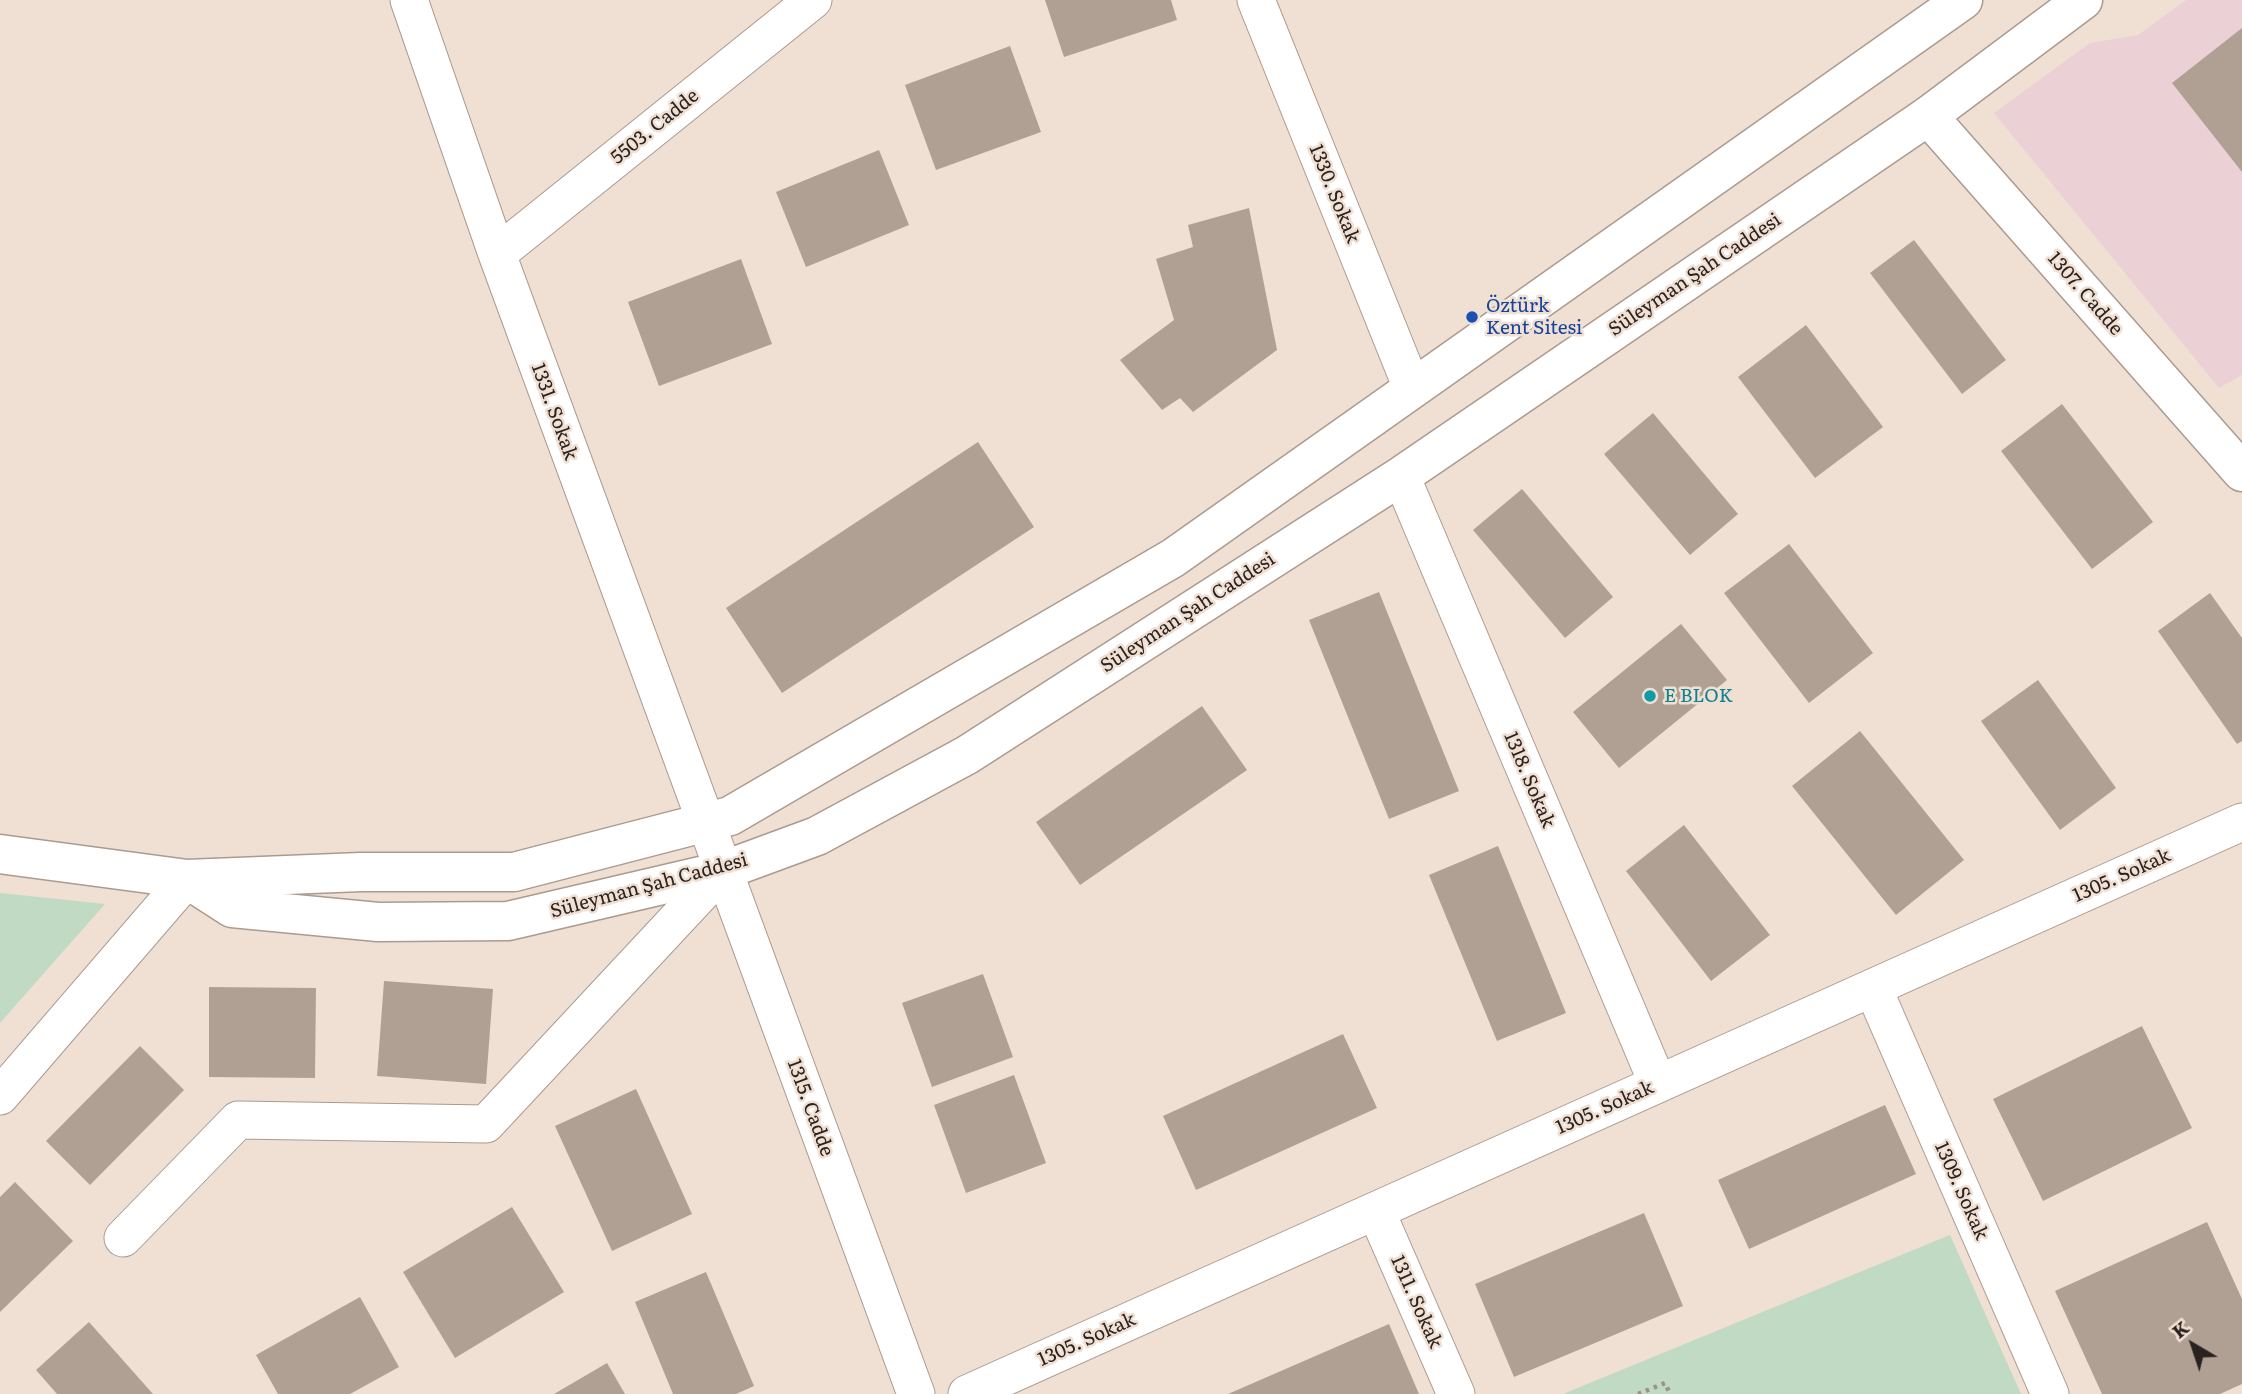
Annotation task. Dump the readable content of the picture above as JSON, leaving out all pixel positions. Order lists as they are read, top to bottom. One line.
{"streets":{"main road":["Süleyman Şah Caddesi","1307. Cadde"],"street":["5503. Cadde","1330. Sokak","1331. Sokak","1318. Sokak","1305. Sokak","1315. Cadde","1309. Sokak","1311. Sokak"]},"crossings":[["5503. Cadde","1331. Sokak"],["1330. Sokak","Süleyman Şah Caddesi"],["Süleyman Şah Caddesi","1307. Cadde"],["Süleyman Şah Caddesi","1331. Sokak"],["Süleyman Şah Caddesi","1318. Sokak"],["Süleyman Şah Caddesi","1315. Cadde"],["1331. Sokak","1315. Cadde"],["1318. Sokak","1305. Sokak"],["1305. Sokak","1309. Sokak"],["1305. Sokak","1311. Sokak"]],"places":["Öztürk Kent Sitesi","E BLOK"],"north":"top left"}
